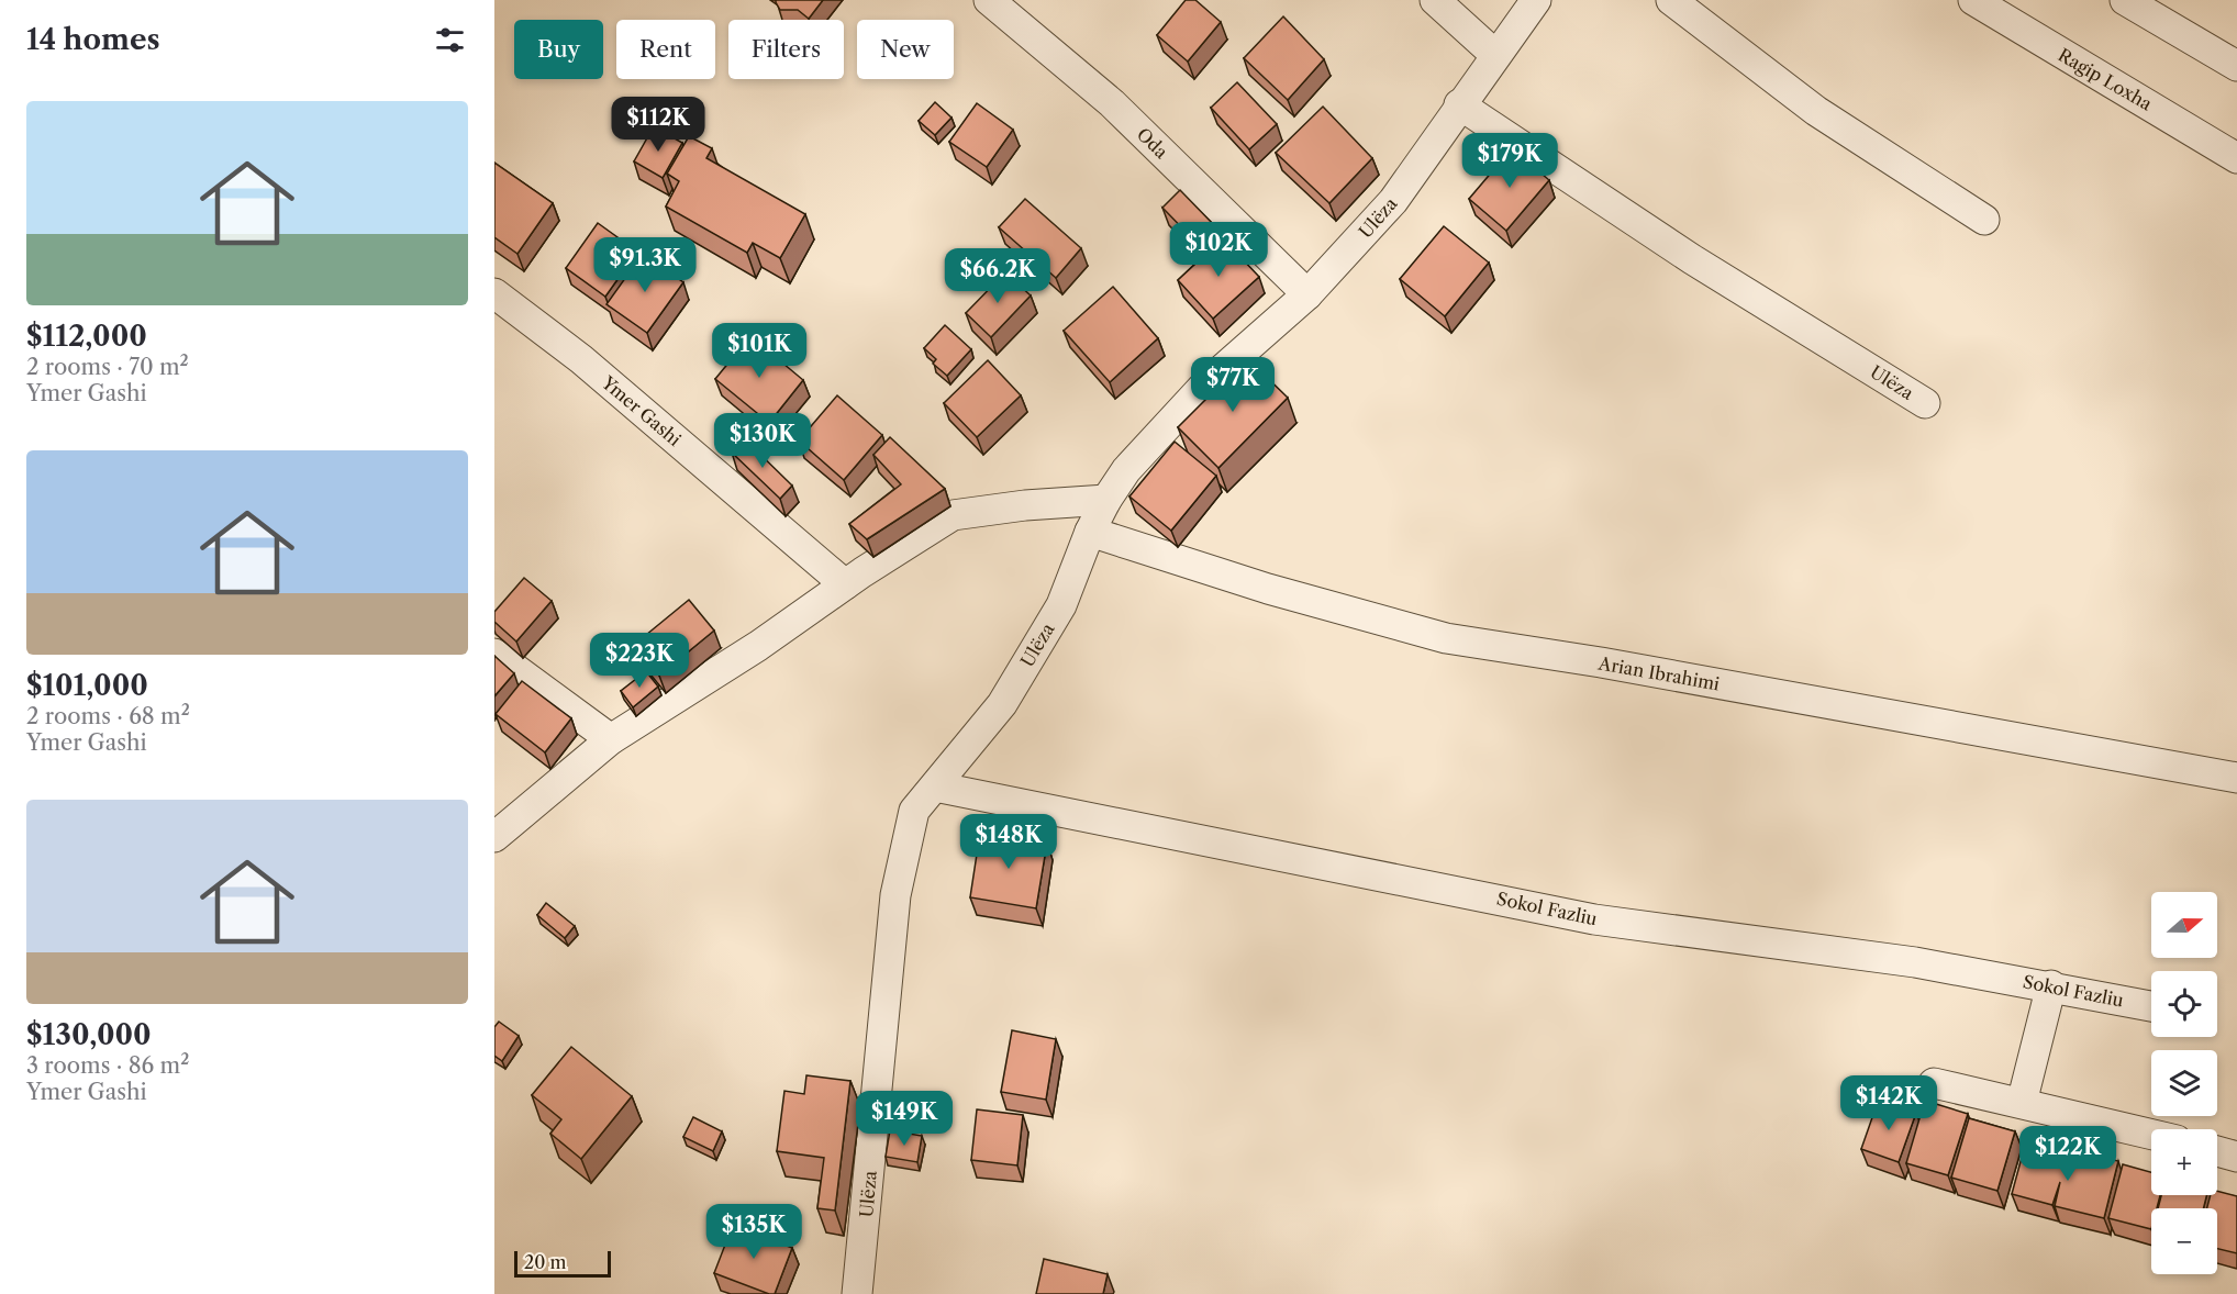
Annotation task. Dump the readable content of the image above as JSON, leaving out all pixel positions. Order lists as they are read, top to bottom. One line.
{"streets":{"street":["Ragip Loxha","Oda","Ulëza","Ymer Gashi","Arian Ibrahimi","Sokol Fazliu"]},"crossings":[["Oda","Ulëza"],["Ulëza","Arian Ibrahimi"],["Ulëza","Sokol Fazliu"]],"scale_bar":"20 m","north":"right","page":{"heading":"14 homes","chip":["Buy","Rent","Filters","New"],"list":[{"name":"$112,000","note":"2 rooms · 70 m² · Ymer Gashi"},{"name":"$101,000","note":"2 rooms · 68 m² · Ymer Gashi"},{"name":"$130,000","note":"3 rooms · 86 m² · Ymer Gashi"}],"price":["$112K","$179K","$102K","$91.3K","$66.2K","$101K","$77K","$130K","$223K","$148K","$142K","$149K","$122K","$135K"],"map_buttons":["+","−"],"scale":"20 m"}}
